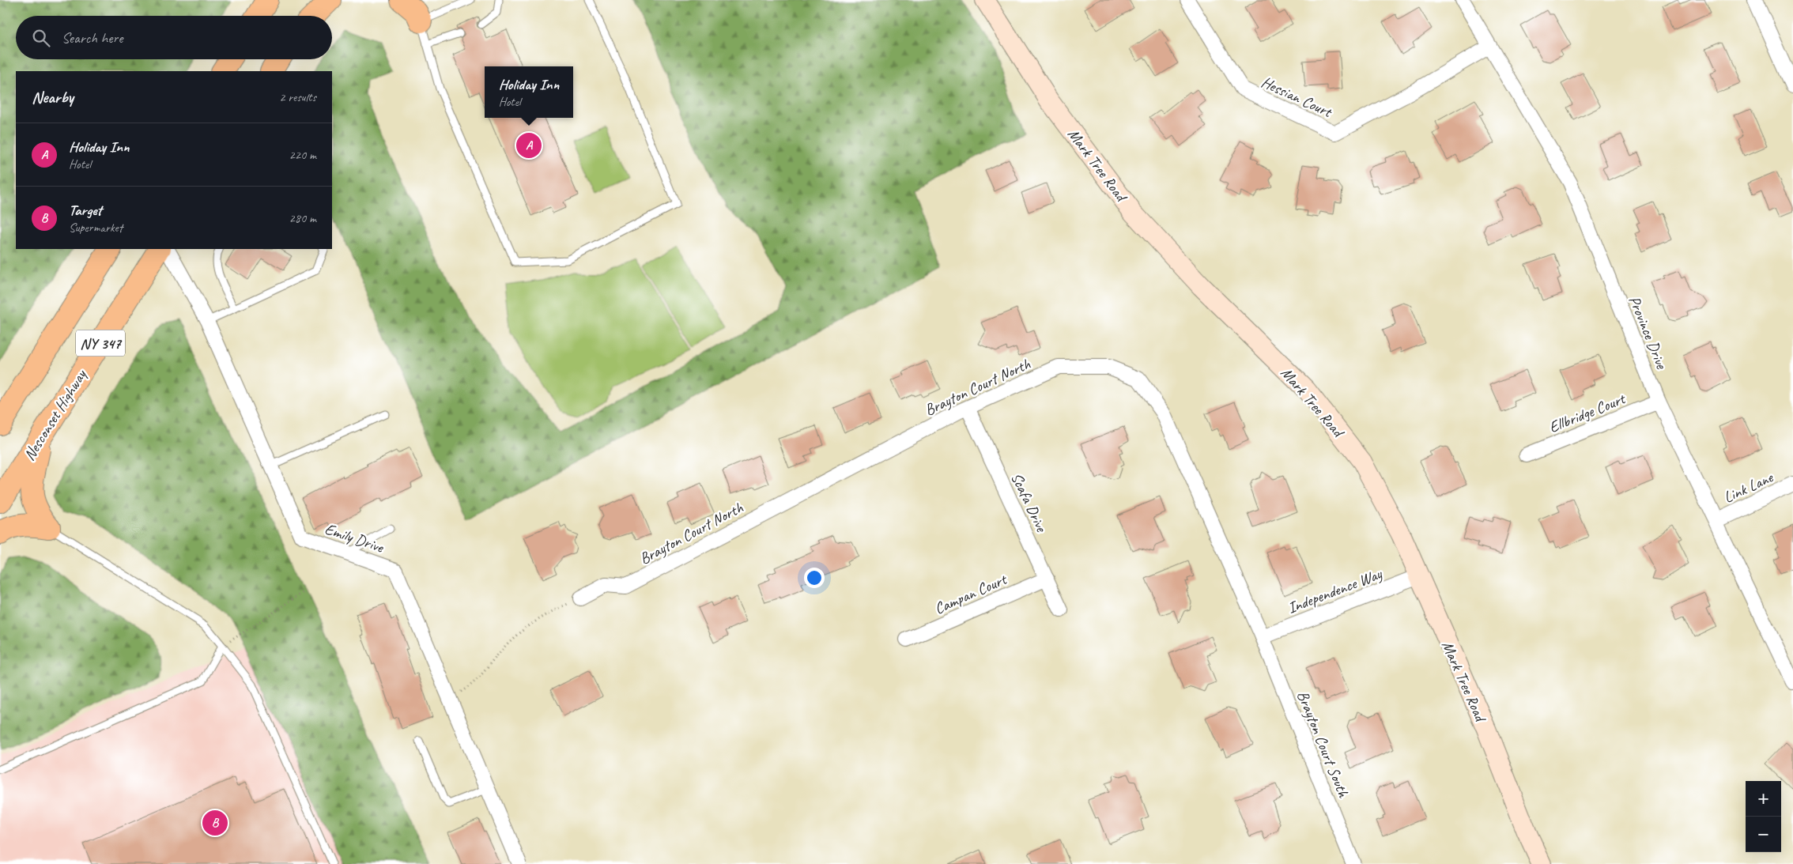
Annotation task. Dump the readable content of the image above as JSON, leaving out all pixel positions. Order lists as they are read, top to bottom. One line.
{"streets":{"highway":["NY 347","Nesconset Highway"],"main road":["Mark Tree Road"],"street":["Hessian Court","Province Drive","Brayton Court North","Ellbridge Court","Link Lane","Scafa Drive","Emily Drive","Independence Way","Campan Court","Brayton Court South"]},"crossings":[["Hessian Court","Province Drive"],["Mark Tree Road","Independence Way"],["Province Drive","Ellbridge Court"],["Province Drive","Link Lane"],["Brayton Court North","Scafa Drive"],["Brayton Court North","Independence Way"],["Brayton Court North","Brayton Court South"],["Scafa Drive","Campan Court"],["Independence Way","Brayton Court South"]],"page":{"search":"Search here","popup":["Holiday Inn","Hotel"],"heading":["Nearby","2 results"],"list":[{"mark":"A","name":"Holiday Inn","note":"Hotel","value":"220 m"},{"mark":"B","name":"Target","note":"Supermarket","value":"280 m"}],"pins":["A","B"],"map_buttons":["+","−"]}}
